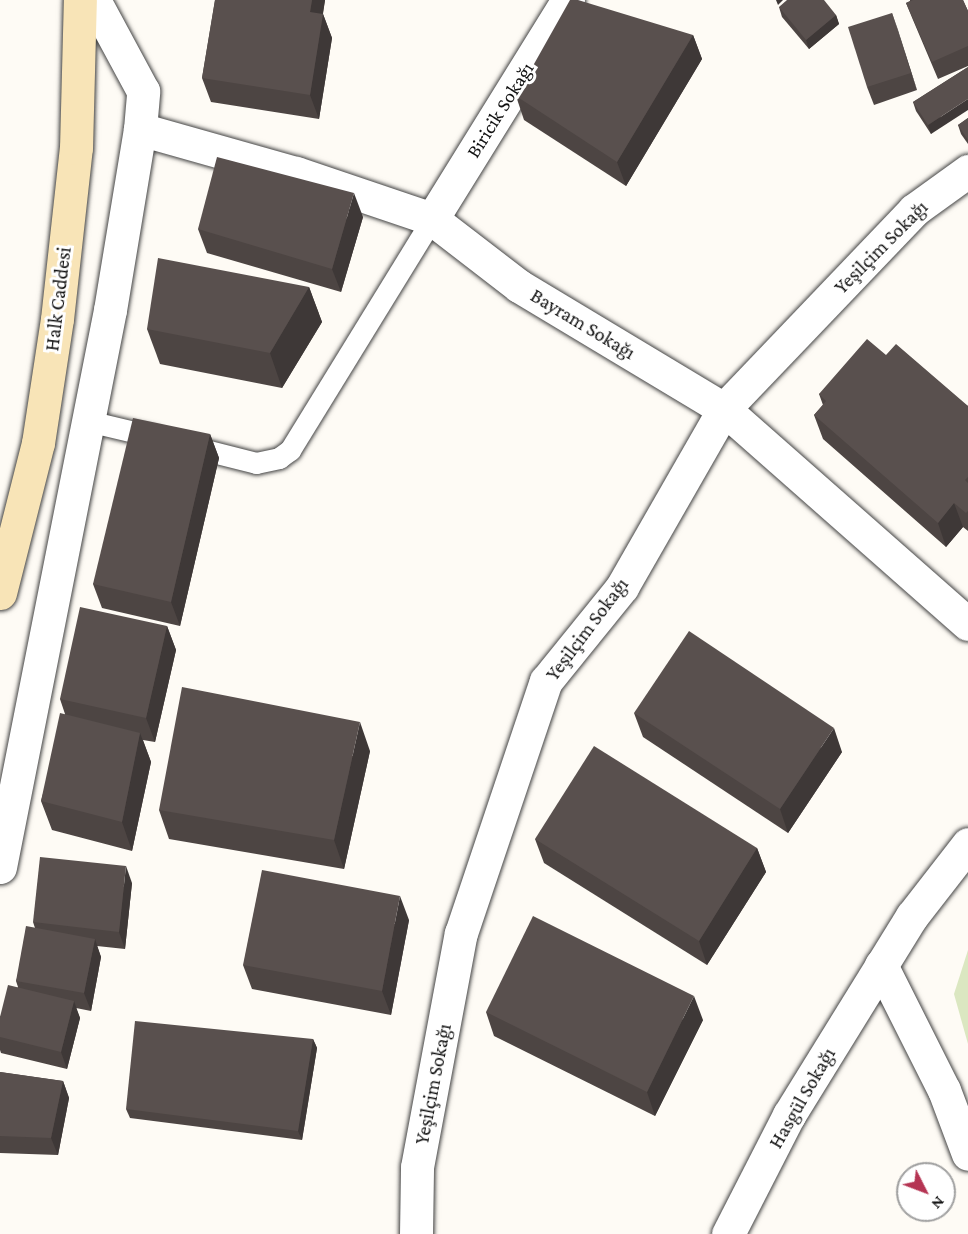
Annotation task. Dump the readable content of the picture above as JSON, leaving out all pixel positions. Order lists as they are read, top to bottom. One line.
{"streets":{"main road":["Halk Caddesi"],"street":["Biricik Sokağı","Yeşilçim Sokağı","Bayram Sokağı","Hasgül Sokağı"]},"crossings":[["Biricik Sokağı","Bayram Sokağı"],["Yeşilçim Sokağı","Bayram Sokağı"]],"north":"bottom right"}
